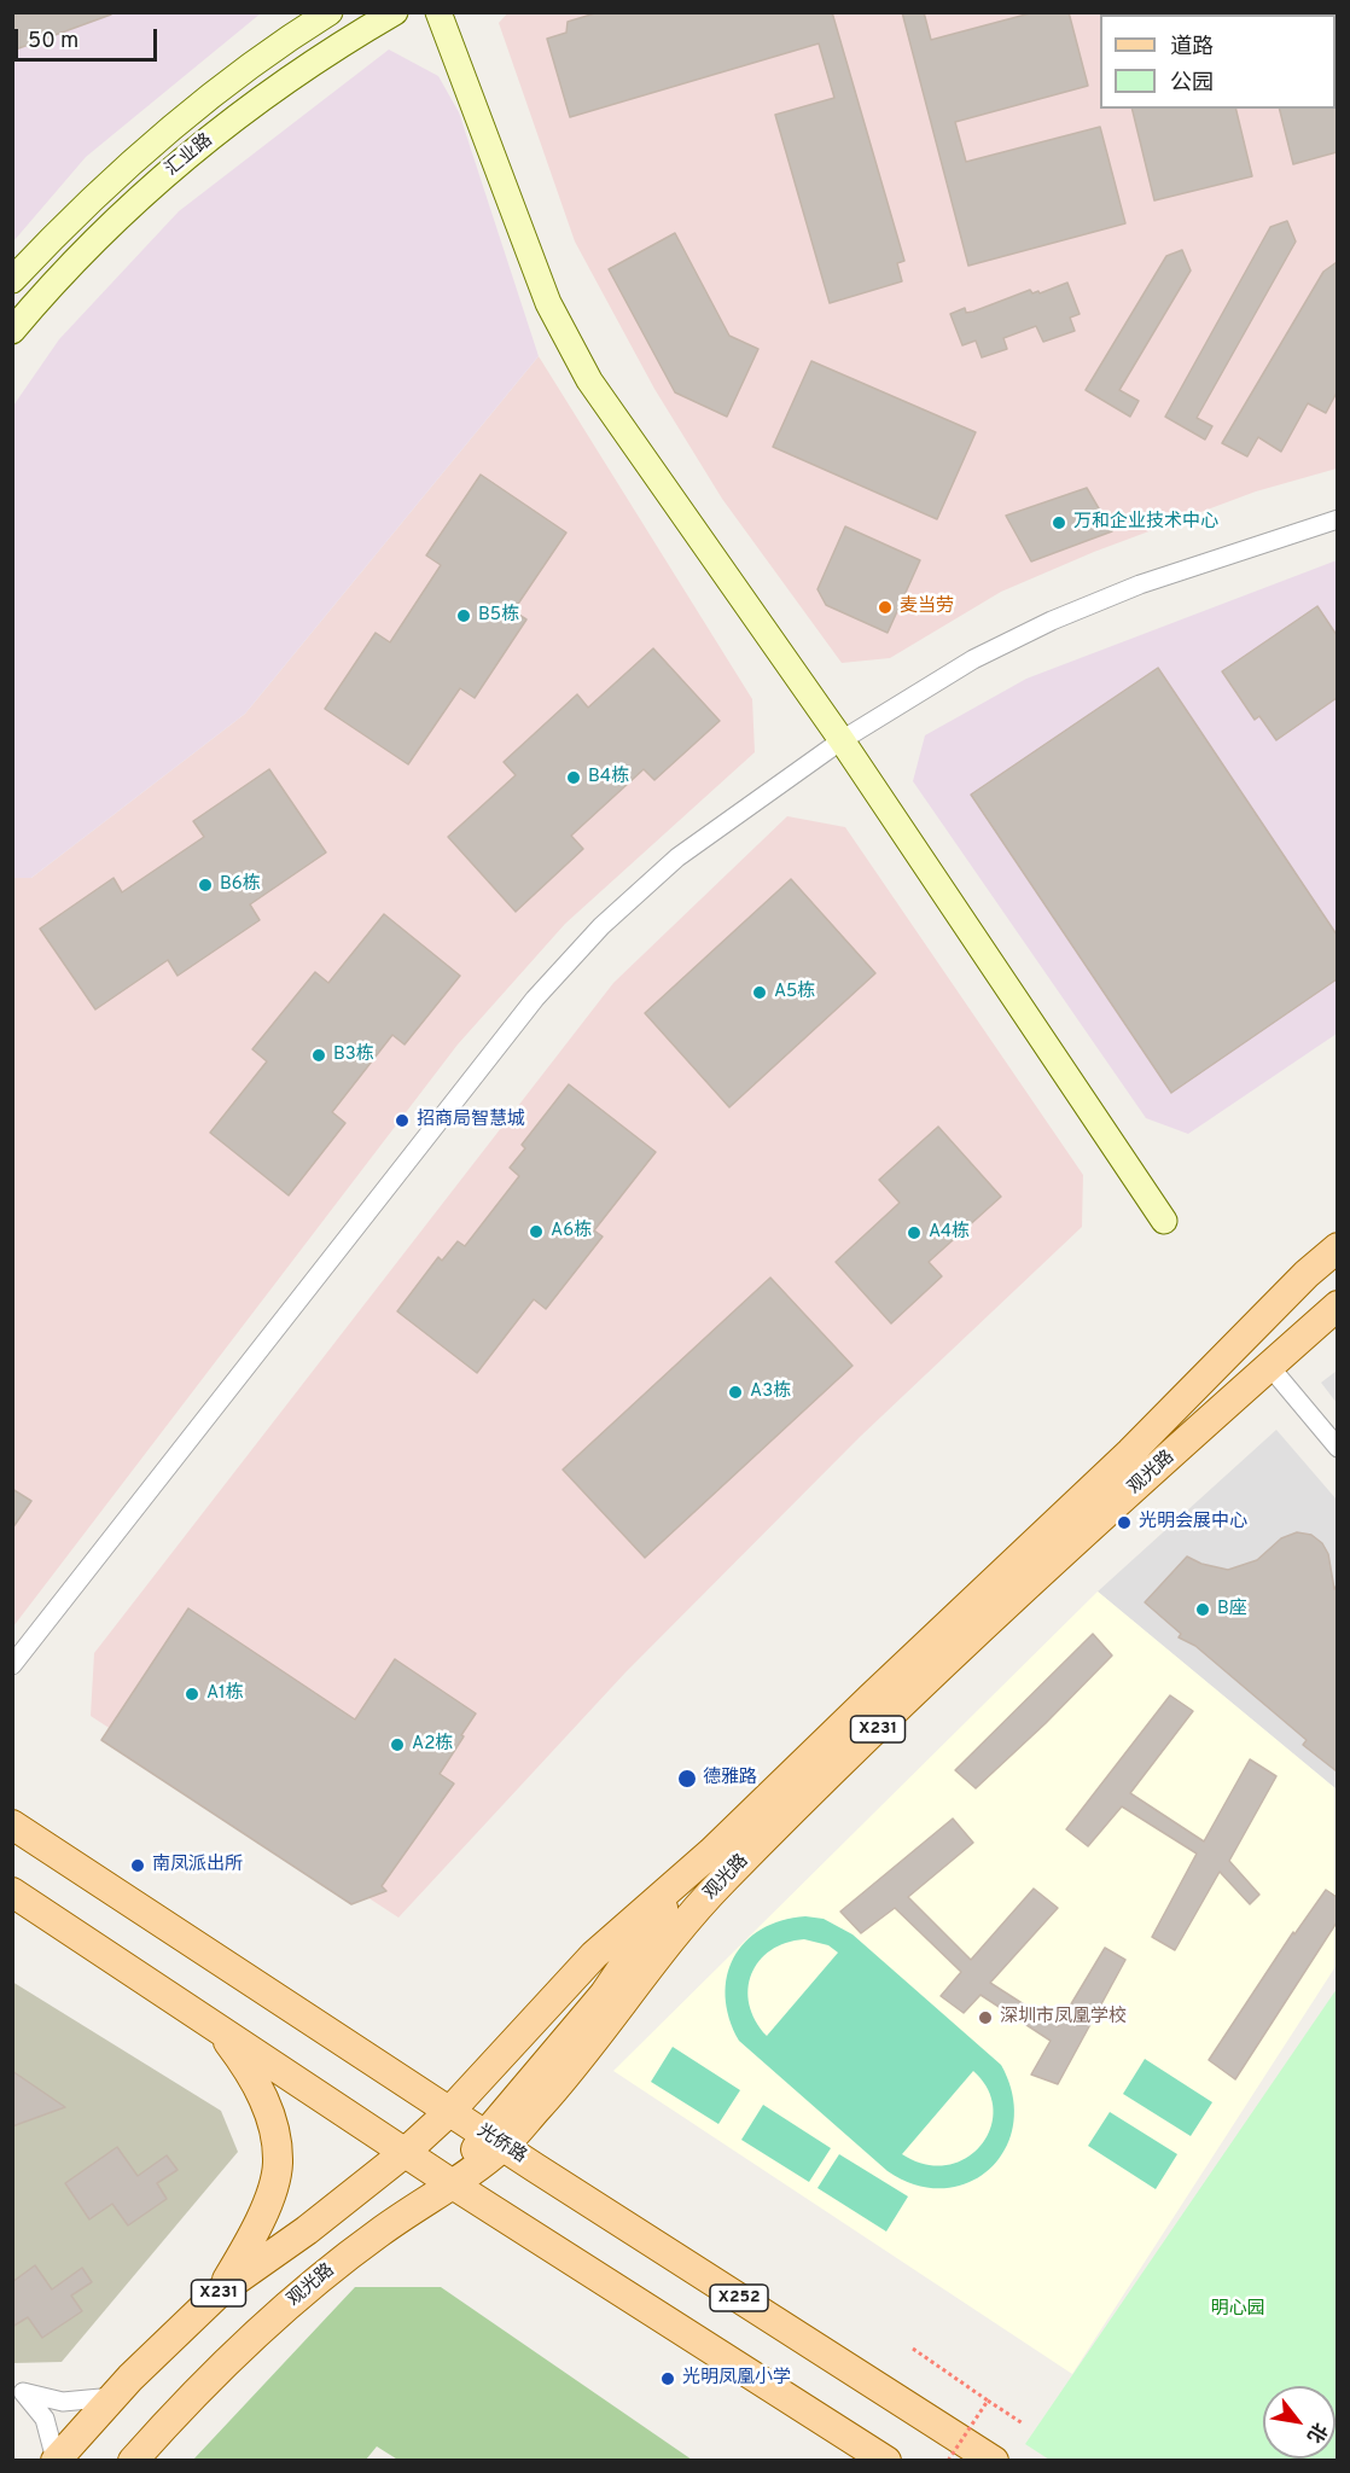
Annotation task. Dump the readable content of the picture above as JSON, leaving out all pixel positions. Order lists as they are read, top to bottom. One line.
{"streets":{"main road":["观光路","X231","光侨路","X252"],"street":["汇业路"]},"crossings":[["观光路","X231"],["观光路","光侨路"],["X231","光侨路"]],"parks":["明心园"],"places":["万和企业技术中心","麦当劳","B5栋","B4栋","B6栋","A5栋","B3栋","招商局智慧城","A6栋","A4栋","A3栋","光明会展中心","B座","A1栋","A2栋","德雅路","南凤派出所","深圳市凤凰学校","光明凤凰小学"],"legend":["道路","公园"],"scale_bar":"50 m","north":"bottom right"}
